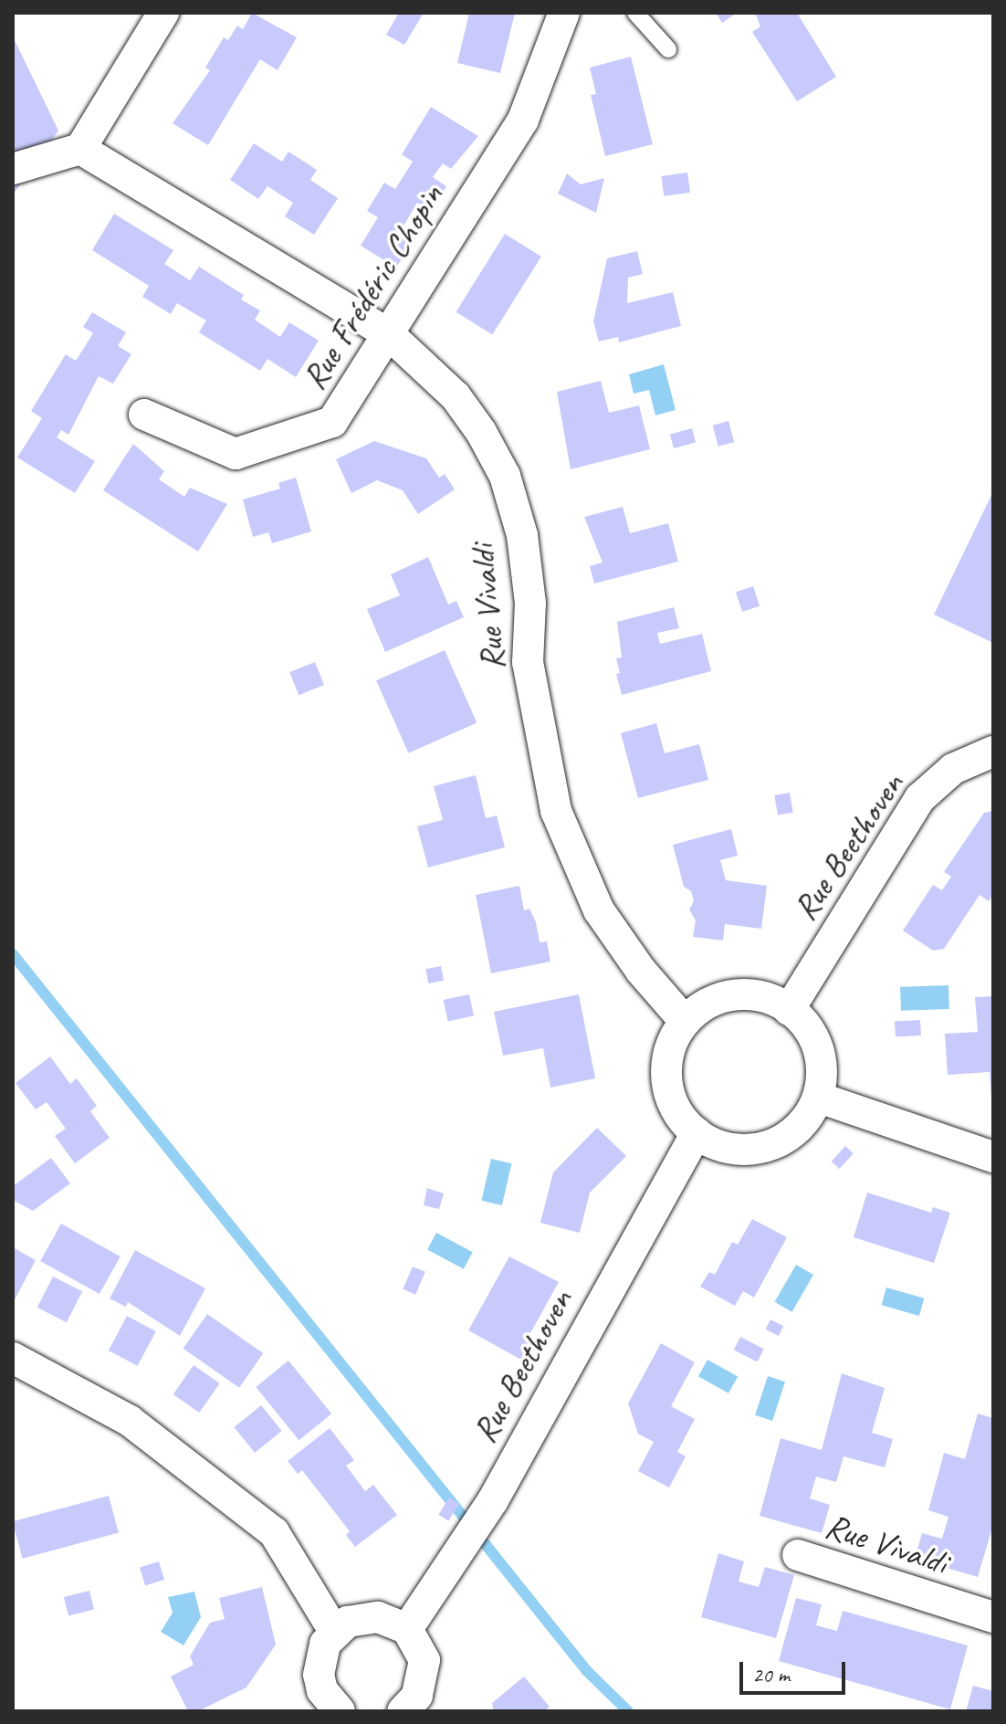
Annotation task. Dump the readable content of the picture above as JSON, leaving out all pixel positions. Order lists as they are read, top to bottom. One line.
{"streets":{"street":["Rue Frédéric Chopin","Rue Vivaldi","Rue Beethoven"]},"crossings":[["Rue Frédéric Chopin","Rue Vivaldi"],["Rue Vivaldi","Rue Beethoven"]],"scale_bar":"20 m"}
